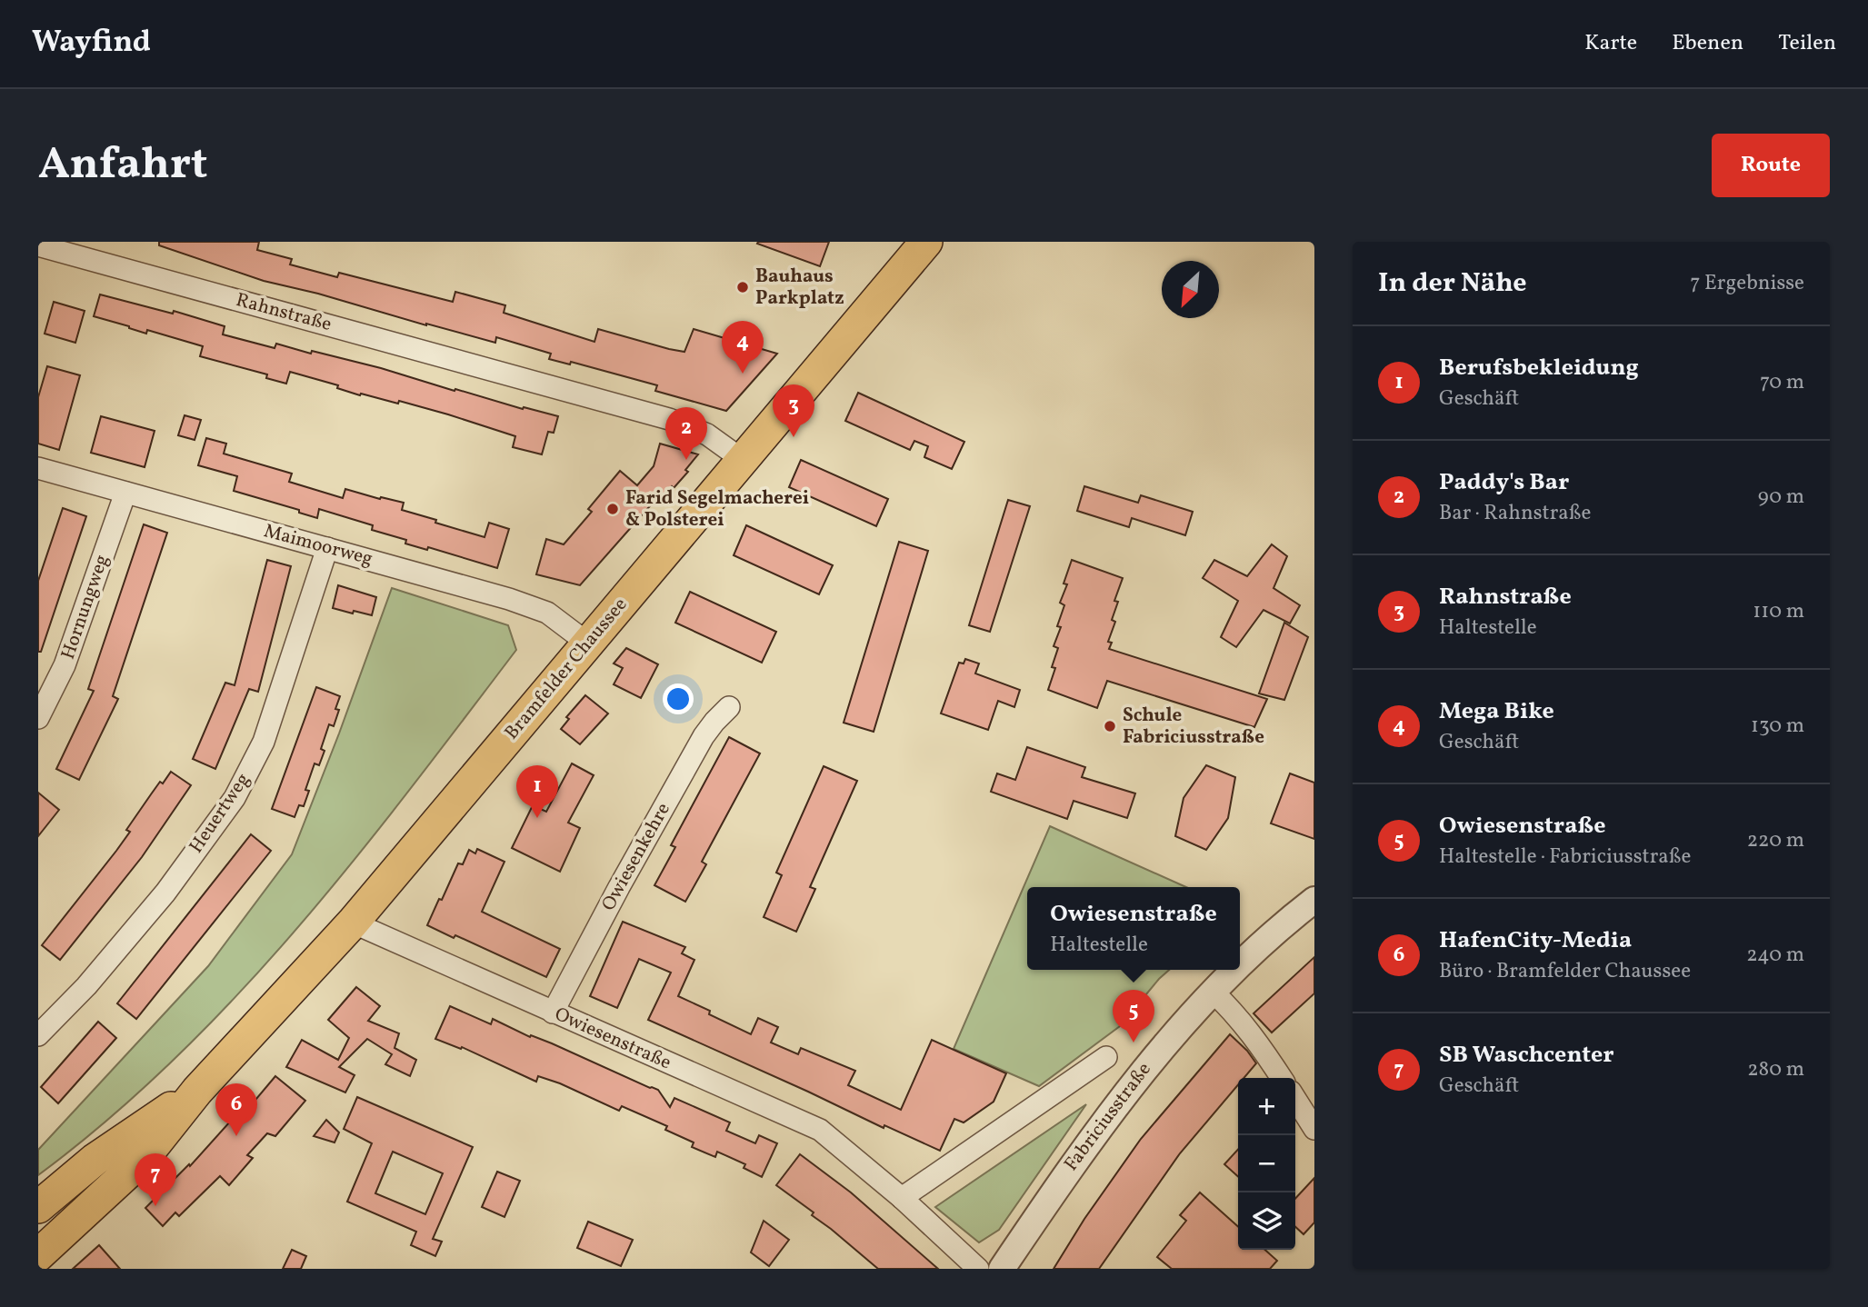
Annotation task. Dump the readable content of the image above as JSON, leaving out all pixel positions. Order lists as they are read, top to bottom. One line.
{"streets":{"main road":["Bramfelder Chaussee"],"street":["Rahnstraße","Maimoorweg","Hornungweg","Heuertweg","Owiesenkehre","Owiesenstraße","Fabriciusstraße"]},"crossings":[["Rahnstraße","Bramfelder Chaussee"],["Maimoorweg","Hornungweg"],["Maimoorweg","Bramfelder Chaussee"],["Maimoorweg","Heuertweg"],["Bramfelder Chaussee","Owiesenstraße"],["Owiesenkehre","Owiesenstraße"],["Owiesenstraße","Fabriciusstraße"]],"places":["Bauhaus Parkplatz","Farid Segelmacherei & Polsterei","Schule Fabriciusstraße"],"north":"bottom left","page":{"header":"Wayfind","nav":["Karte","Ebenen","Teilen"],"buttons":"Route","title":"Anfahrt","heading":["In der Nähe","7 Ergebnisse"],"pins":["4","3","2","1","5","6","7"],"list":[{"mark":"1","name":"Berufsbekleidung","note":"Geschäft","value":"70 m"},{"mark":"2","name":"Paddy's Bar","note":"Bar · Rahnstraße","value":"90 m"},{"mark":"3","name":"Rahnstraße","note":"Haltestelle","value":"110 m"},{"mark":"4","name":"Mega Bike","note":"Geschäft","value":"130 m"},{"mark":"5","name":"Owiesenstraße","note":"Haltestelle · Fabriciusstraße","value":"220 m"},{"mark":"6","name":"HafenCity-Media","note":"Büro · Bramfelder Chaussee","value":"240 m"},{"mark":"7","name":"SB Waschcenter","note":"Geschäft","value":"280 m"}],"popup":["Owiesenstraße","Haltestelle"],"map_buttons":["+","−"]}}
